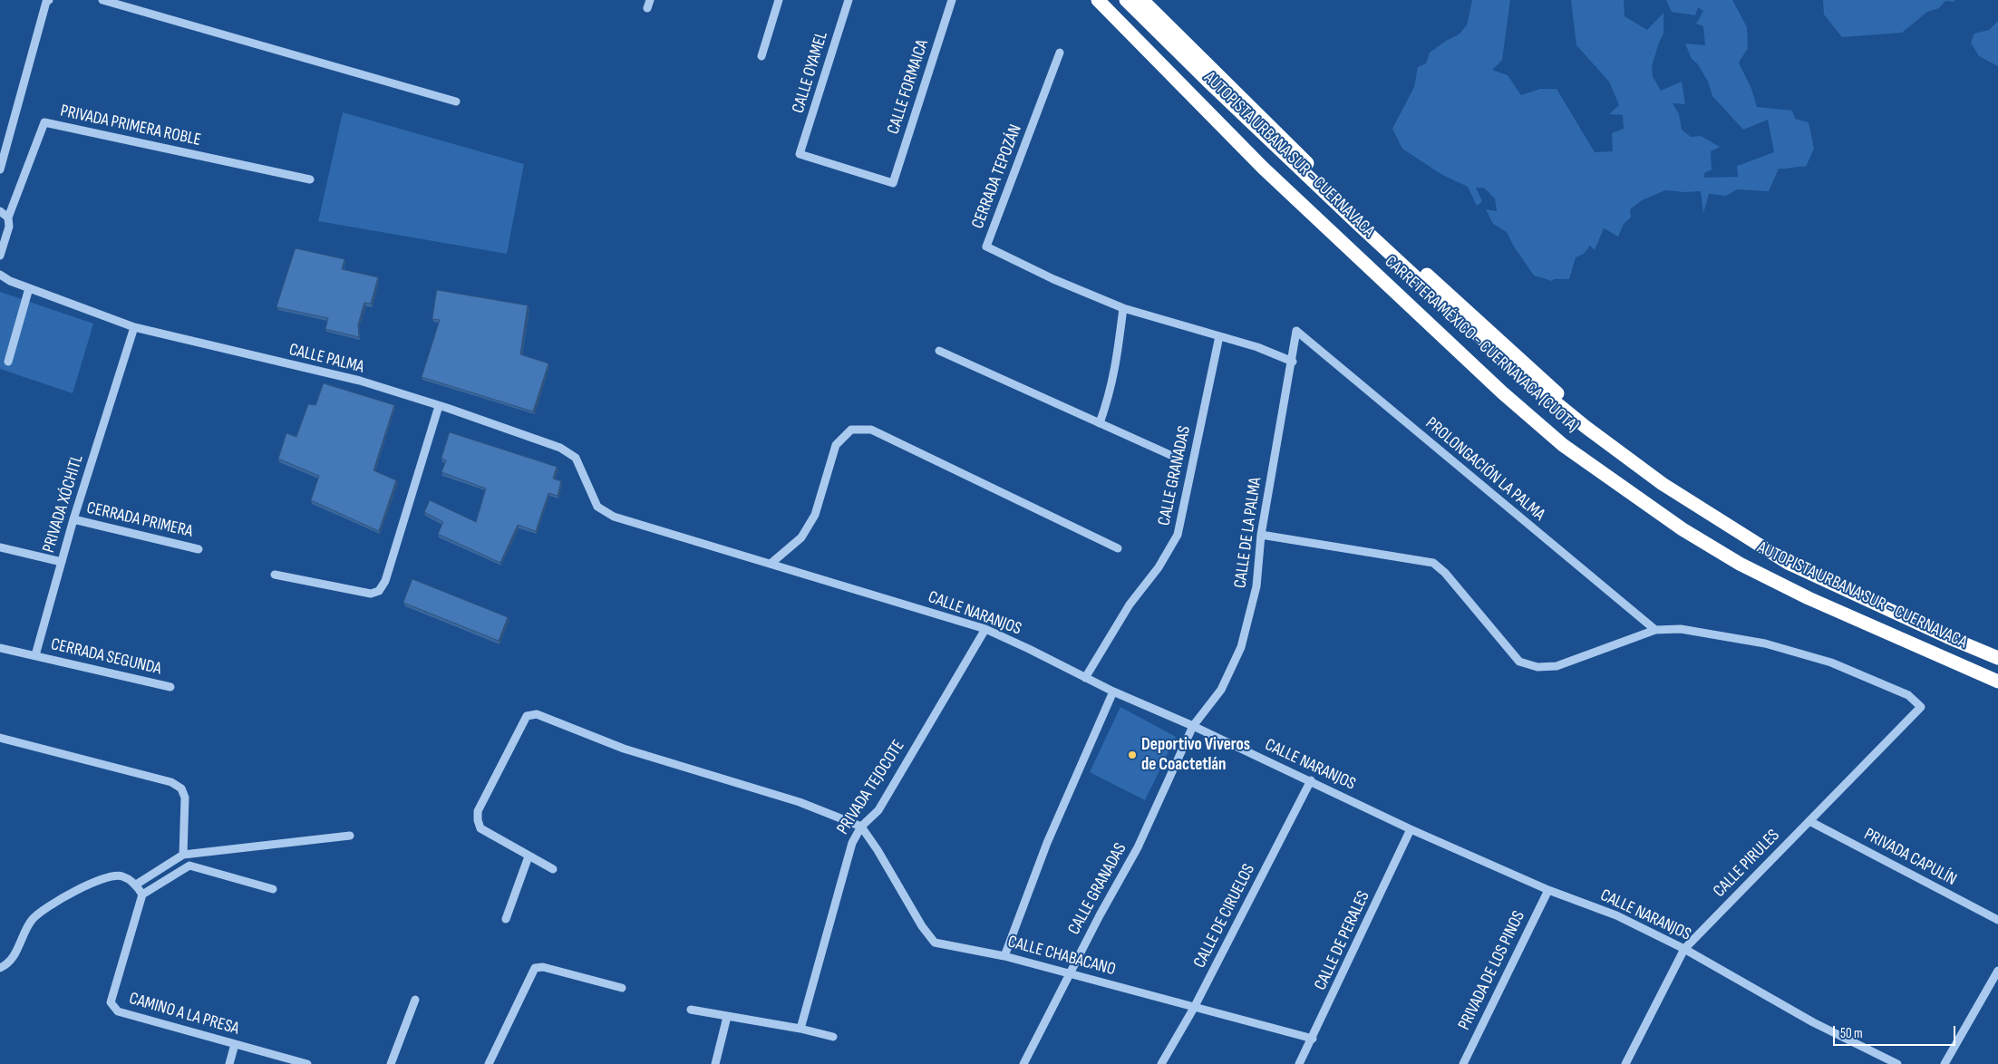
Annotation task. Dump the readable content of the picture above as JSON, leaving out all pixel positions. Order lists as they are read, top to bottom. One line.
{"streets":{"highway":["AUTOPISTA URBANA SUR - CUERNAVACA","CARRETERA MÉXICO - CUERNAVACA (CUOTA)"],"street":["CALLE OYAMEL","CALLE FORMAICA","PRIVADA PRIMERA ROBLE","CERRADA TEPOZÁN","CALLE PALMA","PROLONGACIÓN LA PALMA","CALLE GRANADAS","PRIVADA XÓCHITL","CERRADA PRIMERA","CALLE DE LA PALMA","CALLE NARANJOS","CERRADA SEGUNDA","PRIVADA TEJOCOTE","PRIVADA CAPULÍN","CALLE PIRULES","CALLE DE CIRUELOS","CALLE DE PERALES","CALLE CHABACANO","PRIVADA DE LOS PINOS","CAMINO A LA PRESA"]},"crossings":[["CALLE OYAMEL","CALLE FORMAICA"],["AUTOPISTA URBANA SUR - CUERNAVACA","CARRETERA MÉXICO - CUERNAVACA (CUOTA)"],["CERRADA TEPOZÁN","CALLE GRANADAS"],["CERRADA TEPOZÁN","CALLE DE LA PALMA"],["CALLE PALMA","PRIVADA XÓCHITL"],["CALLE PALMA","CALLE NARANJOS"],["PROLONGACIÓN LA PALMA","CALLE DE LA PALMA"],["PROLONGACIÓN LA PALMA","CALLE PIRULES"],["CALLE GRANADAS","CALLE DE LA PALMA"],["CALLE GRANADAS","CALLE NARANJOS"],["CALLE GRANADAS","CALLE CHABACANO"],["PRIVADA XÓCHITL","CERRADA PRIMERA"],["PRIVADA XÓCHITL","CERRADA SEGUNDA"],["CALLE DE LA PALMA","CALLE NARANJOS"],["CALLE NARANJOS","PRIVADA TEJOCOTE"],["CALLE NARANJOS","CALLE PIRULES"],["CALLE NARANJOS","CALLE DE CIRUELOS"],["CALLE NARANJOS","CALLE DE PERALES"],["CALLE NARANJOS","PRIVADA DE LOS PINOS"],["PRIVADA TEJOCOTE","CALLE CHABACANO"],["PRIVADA CAPULÍN","CALLE PIRULES"],["CALLE DE CIRUELOS","CALLE CHABACANO"],["CALLE DE PERALES","CALLE CHABACANO"]],"places":["Deportivo Viveros de Coactetlán"],"scale_bar":"50 m"}
